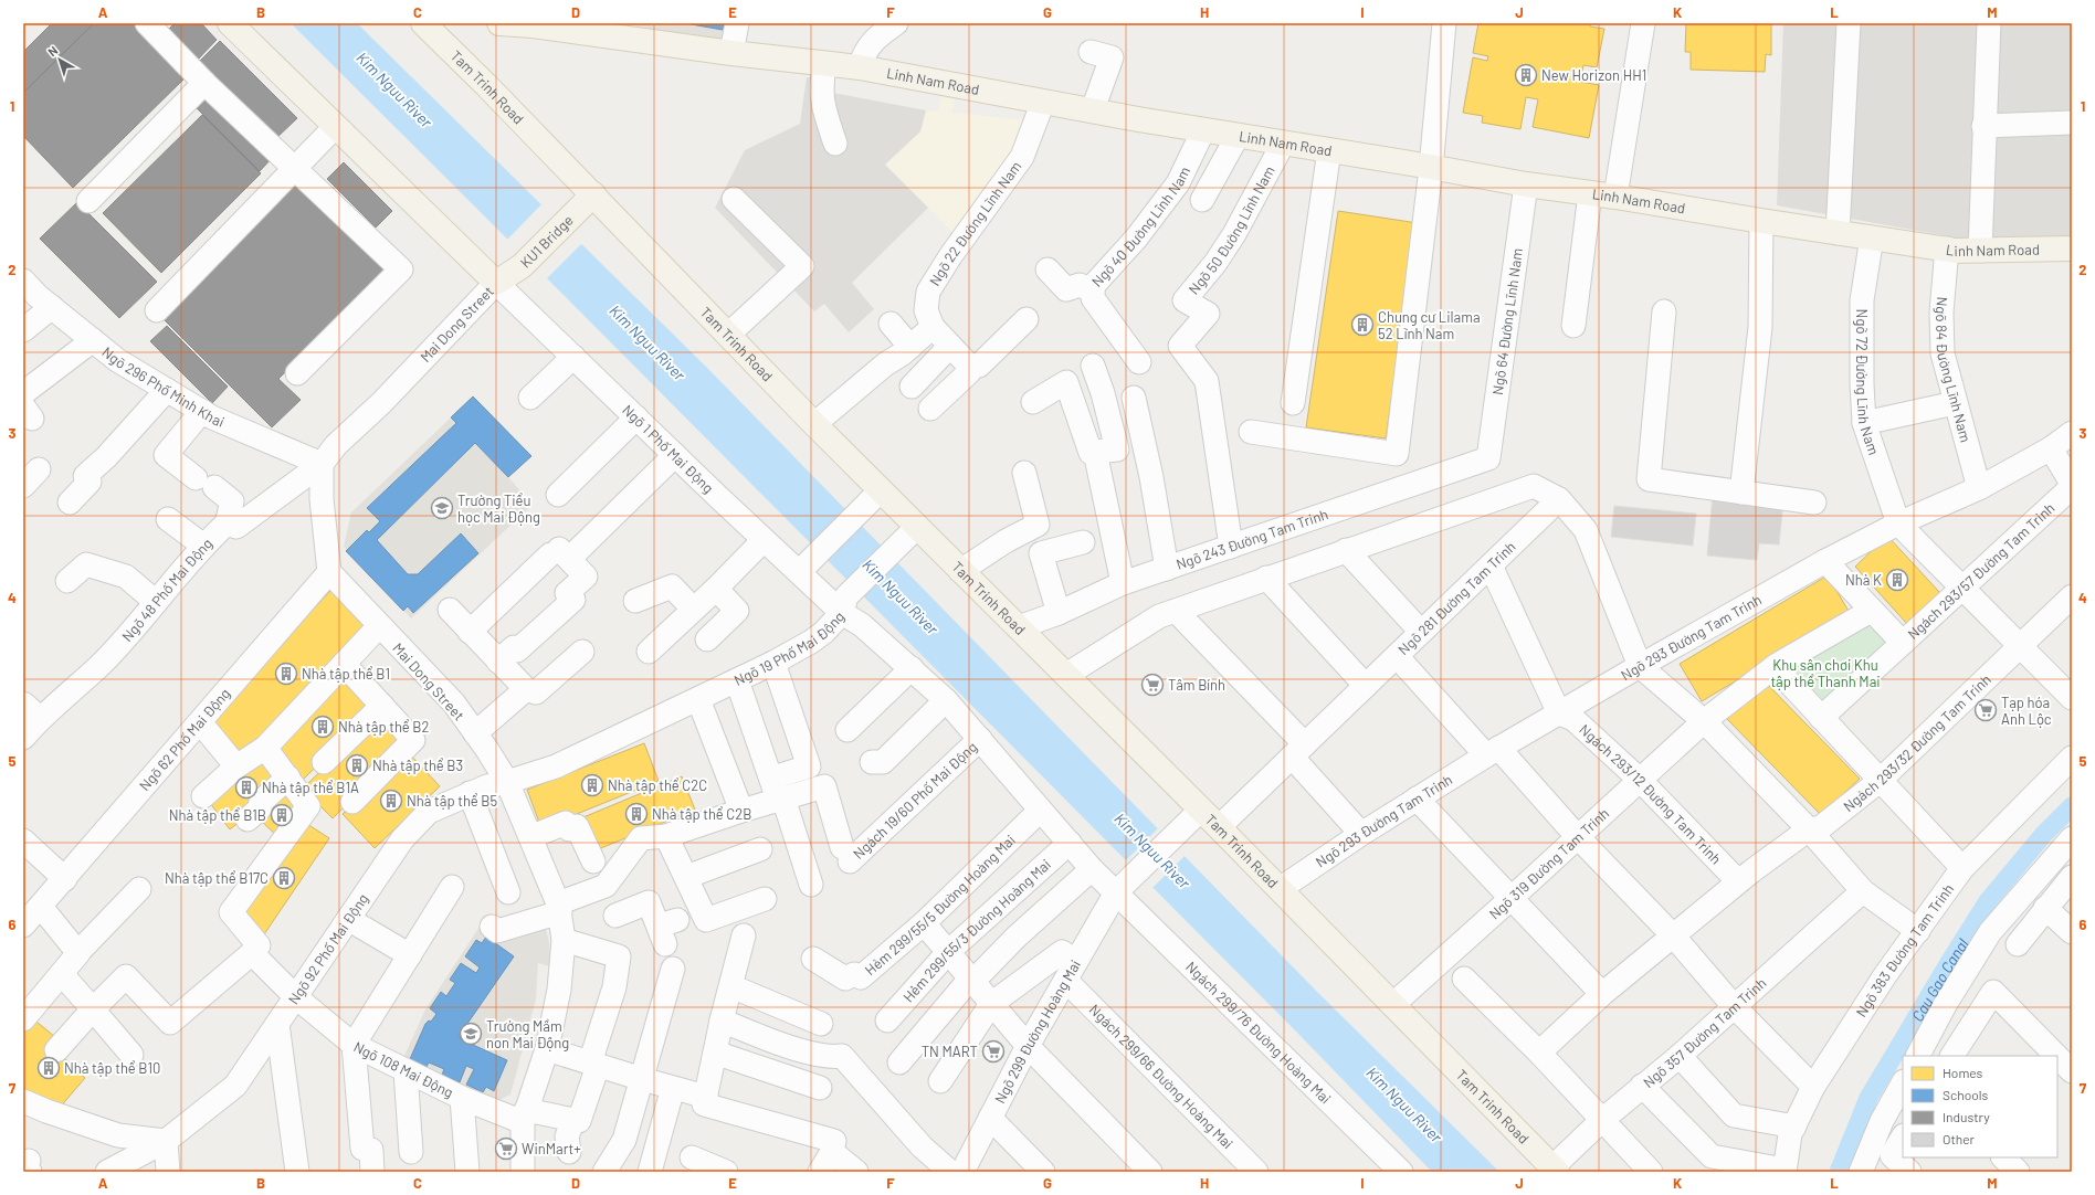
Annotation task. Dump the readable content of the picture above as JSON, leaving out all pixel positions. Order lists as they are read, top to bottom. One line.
{"streets":{"main road":["Linh Nam Road","Tam Trinh Road","KU1 Bridge"],"street":["Ngõ 22 Đường Lĩnh Nam","Ngõ 40 Đường Lĩnh Nam","Ngõ 50 Đường Lĩnh Nam","Ngõ 64 Đường Lĩnh Nam","Mai Dong Street","Ngõ 84 Đường Lĩnh Nam","Ngõ 72 Đường Lĩnh Nam","Ngõ 296 Phố Minh Khai","Ngõ 1 Phố Mai Động","Ngõ 243 Đường Tam Trinh","Ngách 293/57 Đường Tam Trinh","Ngõ 48 Phố Mai Động","Ngõ 281 Đường Tam Trinh","Ngõ 293 Đường Tam Trinh","Ngõ 19 Phố Mai Động","Ngõ 62 Phố Mai Động","Ngách 293/32 Đường Tam Trinh","Ngách 293/12 Đường Tam Trinh","Ngách 19/60 Phố Mai Động","Ngõ 319 Đường Tam Trinh","Hẻm 299/55/5 Đường Hoàng Mai","Hẻm 299/55/3 Đường Hoàng Mai","Ngõ 92 Phố Mai Động","Ngõ 383 Đường Tam Trinh","Ngõ 299 Đường Hoàng Mai","Ngách 299/76 Đường Hoàng Mai","Ngõ 357 Đường Tam Trinh","Ngõ 108 Mai Động","Ngách 299/66 Đường Hoàng Mai"]},"crossings":[["Linh Nam Road","Ngõ 22 Đường Lĩnh Nam"],["Linh Nam Road","Ngõ 40 Đường Lĩnh Nam"],["Linh Nam Road","Ngõ 50 Đường Lĩnh Nam"],["Linh Nam Road","Ngõ 64 Đường Lĩnh Nam"],["Linh Nam Road","Ngõ 84 Đường Lĩnh Nam"],["Linh Nam Road","Ngõ 72 Đường Lĩnh Nam"],["Tam Trinh Road","KU1 Bridge"],["Tam Trinh Road","Ngõ 243 Đường Tam Trinh"],["Tam Trinh Road","Ngõ 281 Đường Tam Trinh"],["Tam Trinh Road","Ngõ 293 Đường Tam Trinh"],["Tam Trinh Road","Ngõ 319 Đường Tam Trinh"],["Tam Trinh Road","Ngõ 299 Đường Hoàng Mai"],["Tam Trinh Road","Ngõ 357 Đường Tam Trinh"],["Ngõ 50 Đường Lĩnh Nam","Ngõ 243 Đường Tam Trinh"],["KU1 Bridge","Mai Dong Street"],["KU1 Bridge","Ngõ 1 Phố Mai Động"],["Ngõ 64 Đường Lĩnh Nam","Ngõ 243 Đường Tam Trinh"],["Mai Dong Street","Ngõ 296 Phố Minh Khai"],["Mai Dong Street","Ngõ 1 Phố Mai Động"],["Mai Dong Street","Ngõ 19 Phố Mai Động"],["Mai Dong Street","Ngõ 62 Phố Mai Động"],["Mai Dong Street","Ngõ 92 Phố Mai Động"],["Mai Dong Street","Ngõ 108 Mai Động"],["Ngõ 84 Đường Lĩnh Nam","Ngõ 293 Đường Tam Trinh"],["Ngõ 72 Đường Lĩnh Nam","Ngõ 293 Đường Tam Trinh"],["Ngõ 1 Phố Mai Động","Ngõ 19 Phố Mai Động"],["Ngách 293/57 Đường Tam Trinh","Ngõ 293 Đường Tam Trinh"],["Ngách 293/57 Đường Tam Trinh","Ngõ 319 Đường Tam Trinh"],["Ngõ 293 Đường Tam Trinh","Ngách 293/12 Đường Tam Trinh"],["Ngõ 19 Phố Mai Động","Ngách 19/60 Phố Mai Động"],["Ngõ 19 Phố Mai Động","Hẻm 299/55/5 Đường Hoàng Mai"],["Ngõ 19 Phố Mai Động","Hẻm 299/55/3 Đường Hoàng Mai"],["Ngõ 19 Phố Mai Động","Ngõ 92 Phố Mai Động"],["Ngõ 19 Phố Mai Động","Ngách 299/76 Đường Hoàng Mai"],["Ngách 293/32 Đường Tam Trinh","Ngách 293/12 Đường Tam Trinh"],["Ngách 293/12 Đường Tam Trinh","Ngõ 319 Đường Tam Trinh"],["Hẻm 299/55/3 Đường Hoàng Mai","Ngách 299/76 Đường Hoàng Mai"],["Ngõ 92 Phố Mai Động","Ngõ 108 Mai Động"],["Ngõ 299 Đường Hoàng Mai","Ngách 299/76 Đường Hoàng Mai"],["Ngõ 299 Đường Hoàng Mai","Ngách 299/66 Đường Hoàng Mai"]],"water":["Kim Nguu River","Cau Gao Canal"],"parks":["Khu sân chơi Khu tập thể Thanh Mai"],"places":{"building":["New Horizon HH1","Chung cư Lilama 52 Lĩnh Nam","Nhà K","Nhà tập thể B1","Nhà tập thể B2","Nhà tập thể B3","Nhà tập thể C2C","Nhà tập thể B1A","Nhà tập thể B5","Nhà tập thể C2B","Nhà tập thể B1B","Nhà tập thể B17C","Nhà tập thể B10"],"school or university":["Trường Tiểu học Mai Động","Trường Mầm non Mai Động"],"supermarket":["Tâm Bính","Tạp hóa Anh Lộc","TN MART","WinMart+"]},"legend":["Homes","Schools","Industry","Other"],"north":"top left","grid":{"columns":["A","B","C","D","E","F","G","H","I","J","K","L","M"],"rows":["1","2","3","4","5","6","7"]}}
